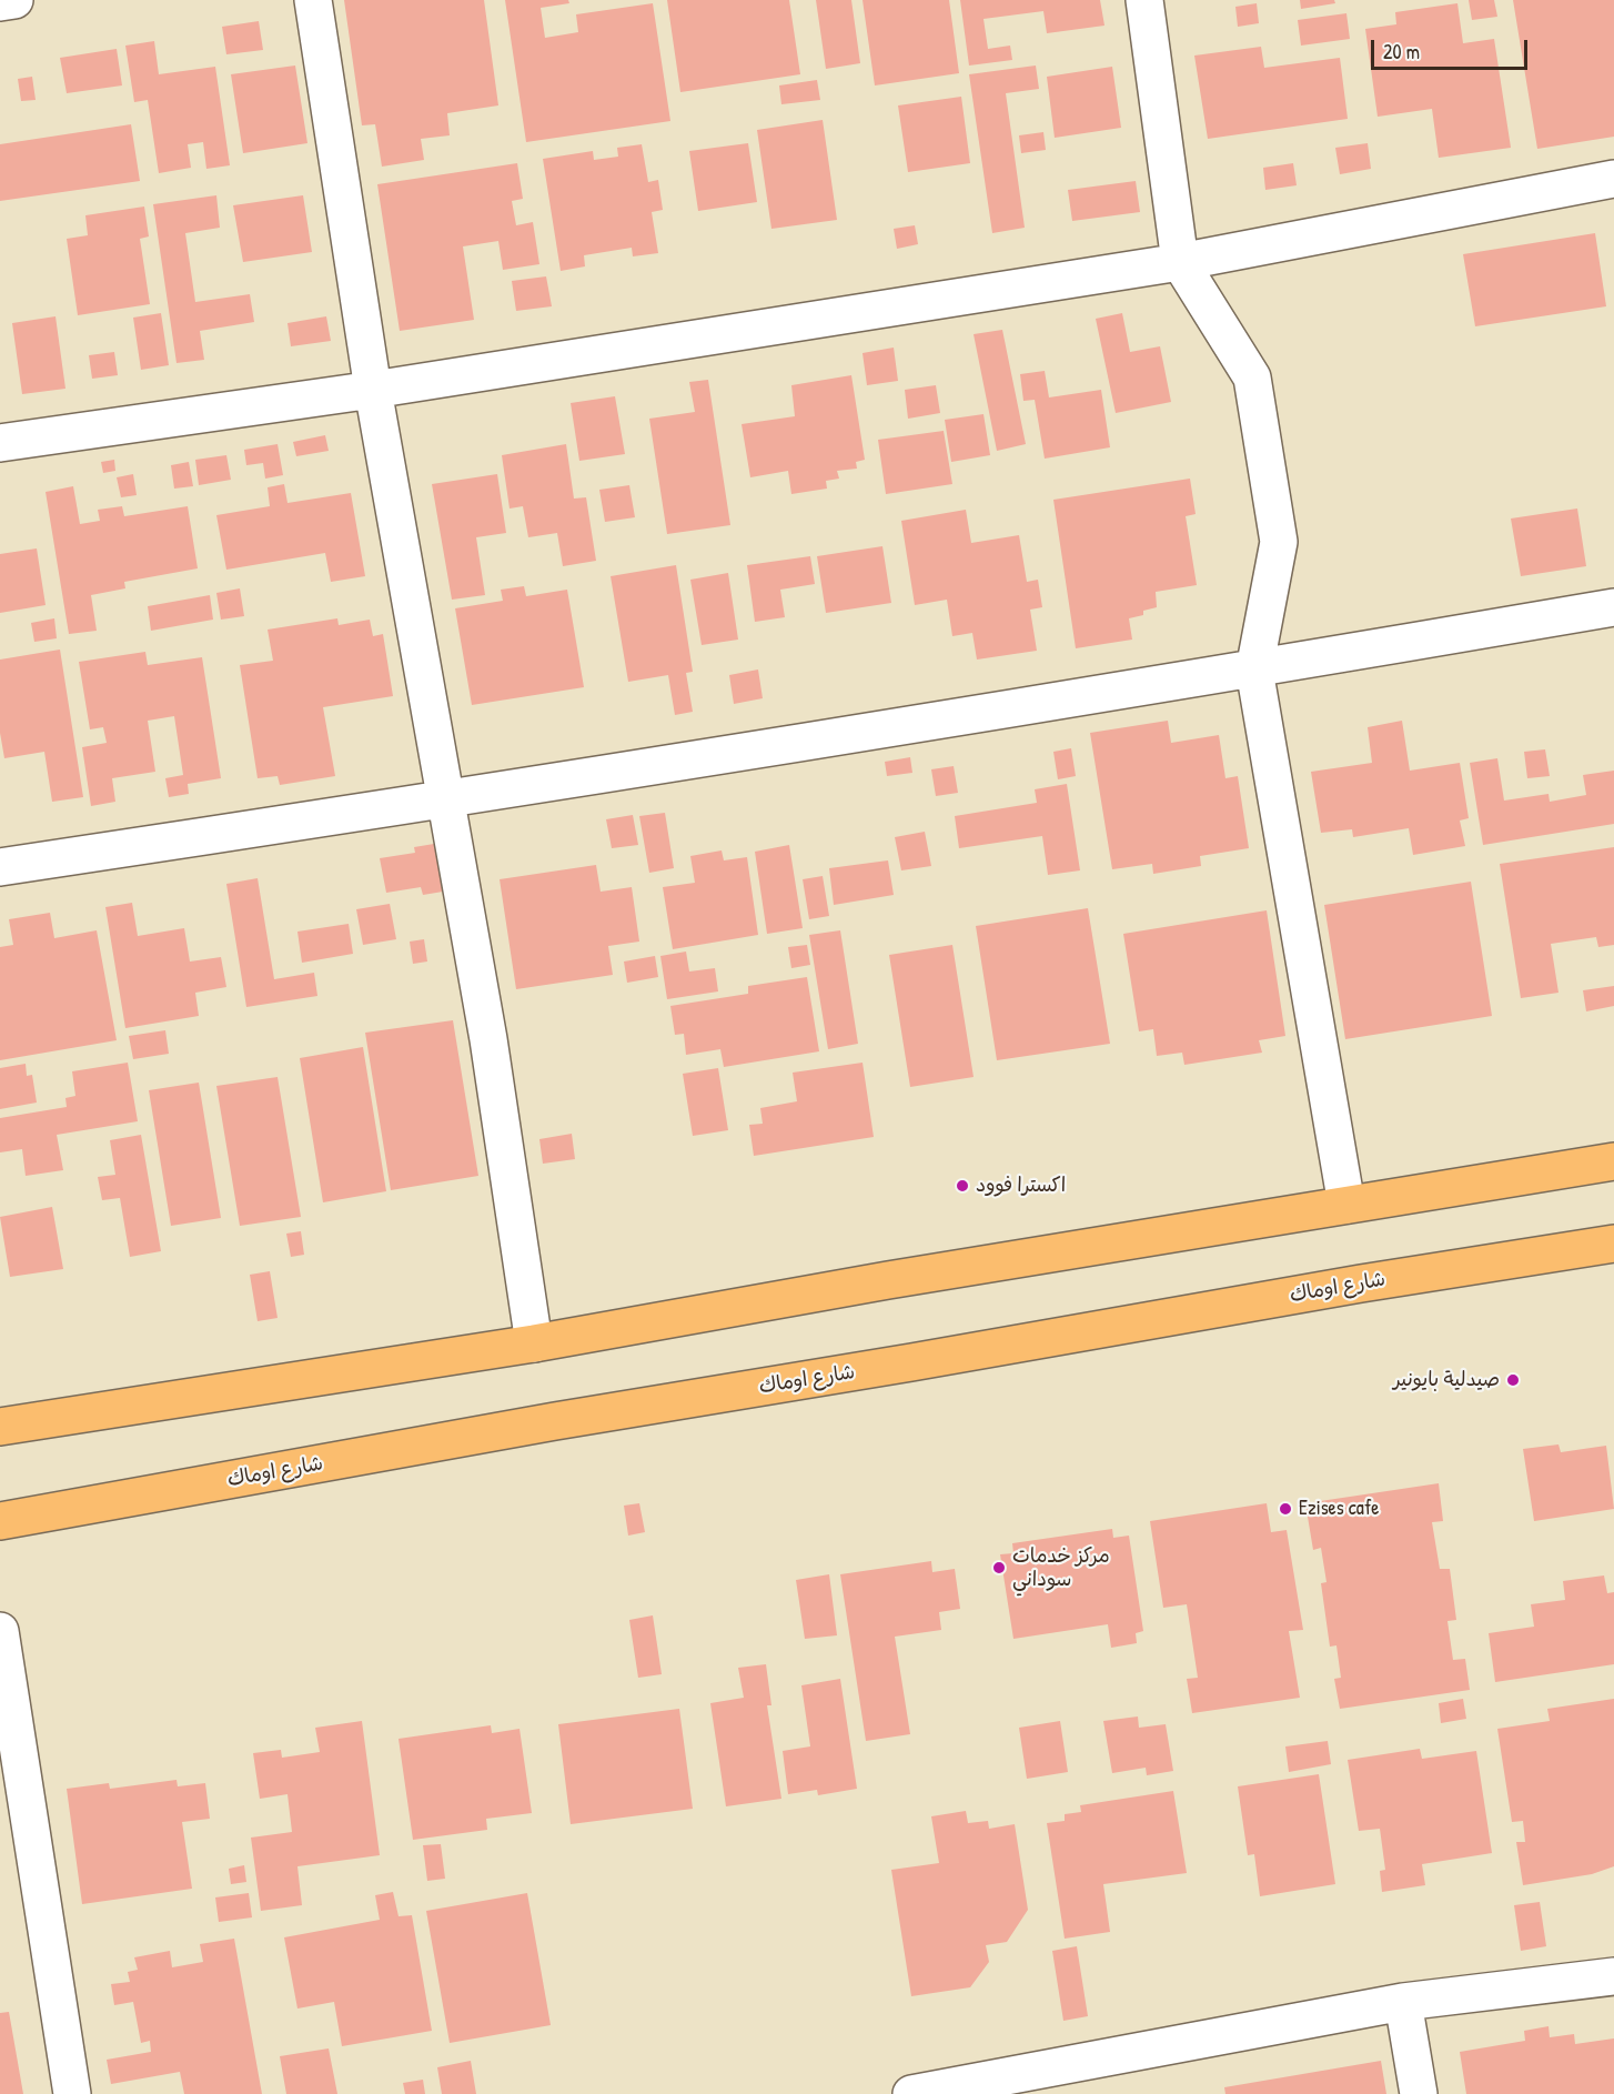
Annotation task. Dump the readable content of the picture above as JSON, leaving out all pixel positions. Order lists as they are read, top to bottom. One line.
{"streets":{"main road":["شارع اوماك"]},"places":["اكسترا فوود","صيدلية بايونير","Ezises cafe","مركز خدمات سوداني"],"scale_bar":"20 m"}
